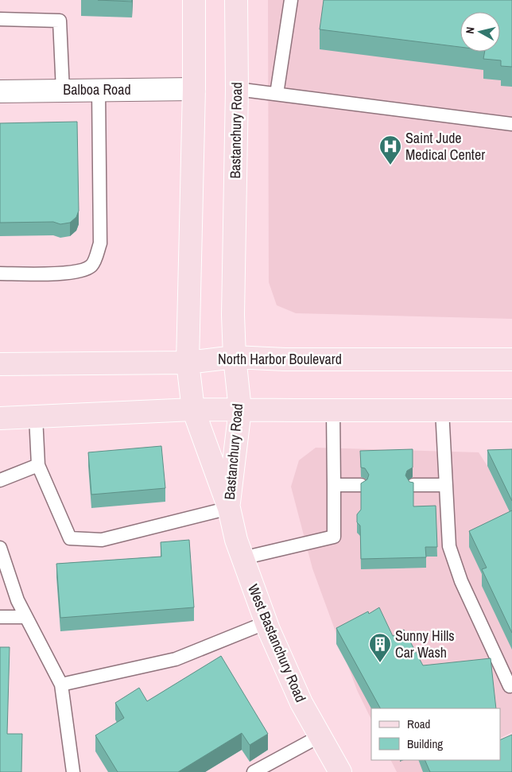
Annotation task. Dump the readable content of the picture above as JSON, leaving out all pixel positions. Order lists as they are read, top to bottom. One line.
{"streets":{"main road":["Bastanchury Road","North Harbor Boulevard","West Bastanchury Road"],"street":["Balboa Road"]},"crossings":[["Balboa Road","Bastanchury Road"],["Bastanchury Road","North Harbor Boulevard"],["Bastanchury Road","West Bastanchury Road"]],"places":{"hospital":["Saint Jude Medical Center"],"building":["Sunny Hills Car Wash"]},"legend":["Road","Building"],"north":"left"}
